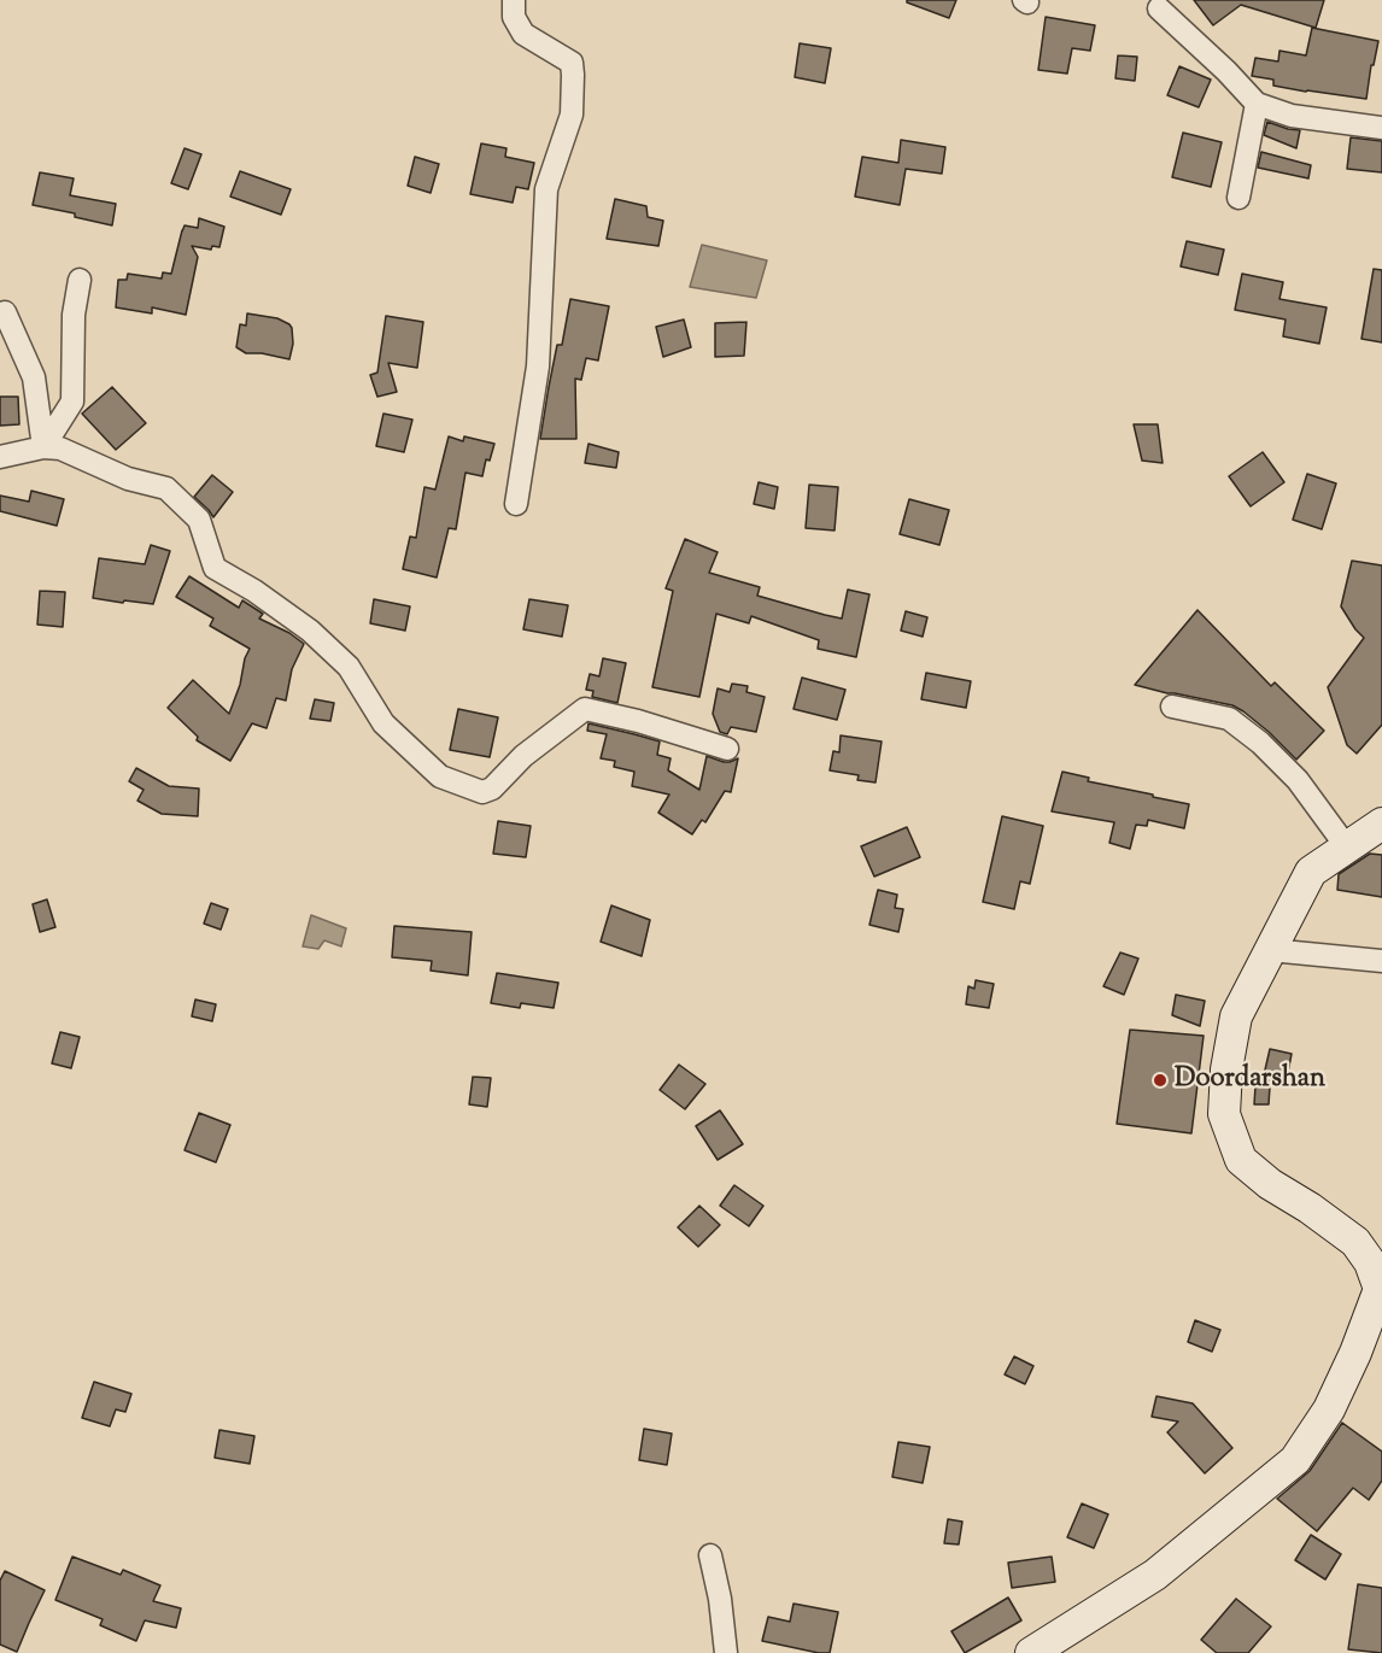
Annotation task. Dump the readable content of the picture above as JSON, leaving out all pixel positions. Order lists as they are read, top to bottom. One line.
{"places":["Doordarshan"]}
